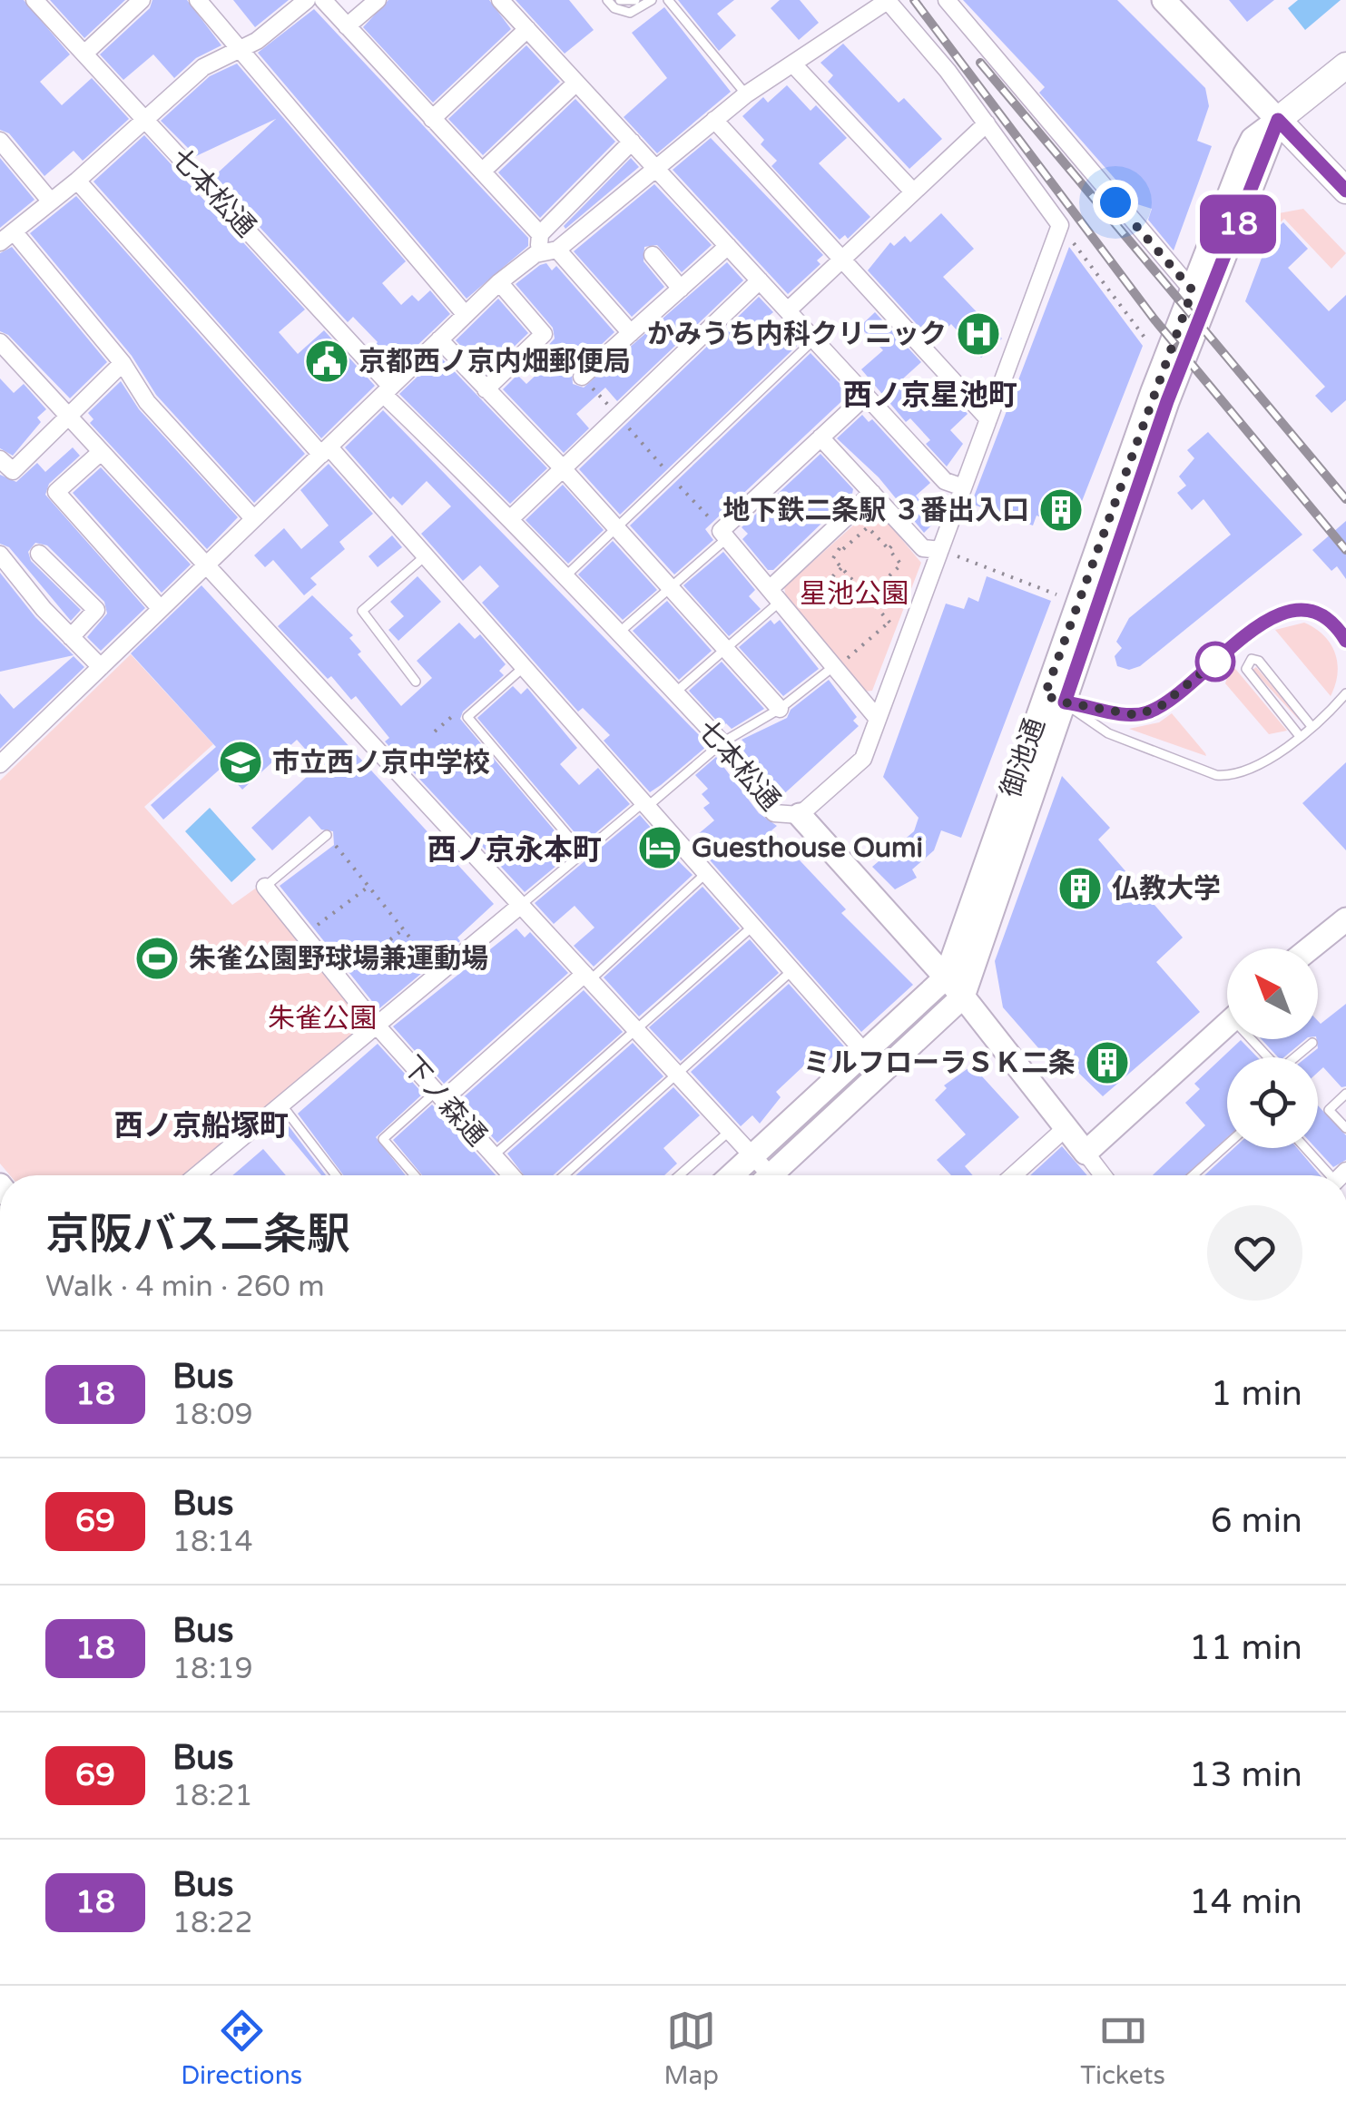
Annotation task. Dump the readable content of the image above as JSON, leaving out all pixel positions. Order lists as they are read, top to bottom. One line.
{"streets":{"street":["七本松通","御池通","下ノ森通"]},"crossings":[["七本松通","御池通"]],"districts":["西ノ京星池町","西ノ京永本町","西ノ京船塚町"],"parks":["星池公園","朱雀公園"],"places":{"hospital":["かみうち内科クリニック"],"public building":["京都西ノ京内畑郵便局"],"building":["地下鉄二条駅 ３番出入口","仏教大学","ミルフローラＳＫ二条"],"school or university":["市立西ノ京中学校"],"hotel":["Guesthouse Oumi"],"sports":["朱雀公園野球場兼運動場"]},"lines":["bus line 18"],"north":"top left","page":{"on_map":"18","heading":["京阪バス二条駅","Walk · 4 min · 260 m"],"list":[{"mark":"18","name":"Bus","note":"18:09","value":"1 min"},{"mark":"69","name":"Bus","note":"18:14","value":"6 min"},{"mark":"18","name":"Bus","note":"18:19","value":"11 min"},{"mark":"69","name":"Bus","note":"18:21","value":"13 min"},{"mark":"18","name":"Bus","note":"18:22","value":"14 min"}],"tabs":["Directions","Map","Tickets"]}}
